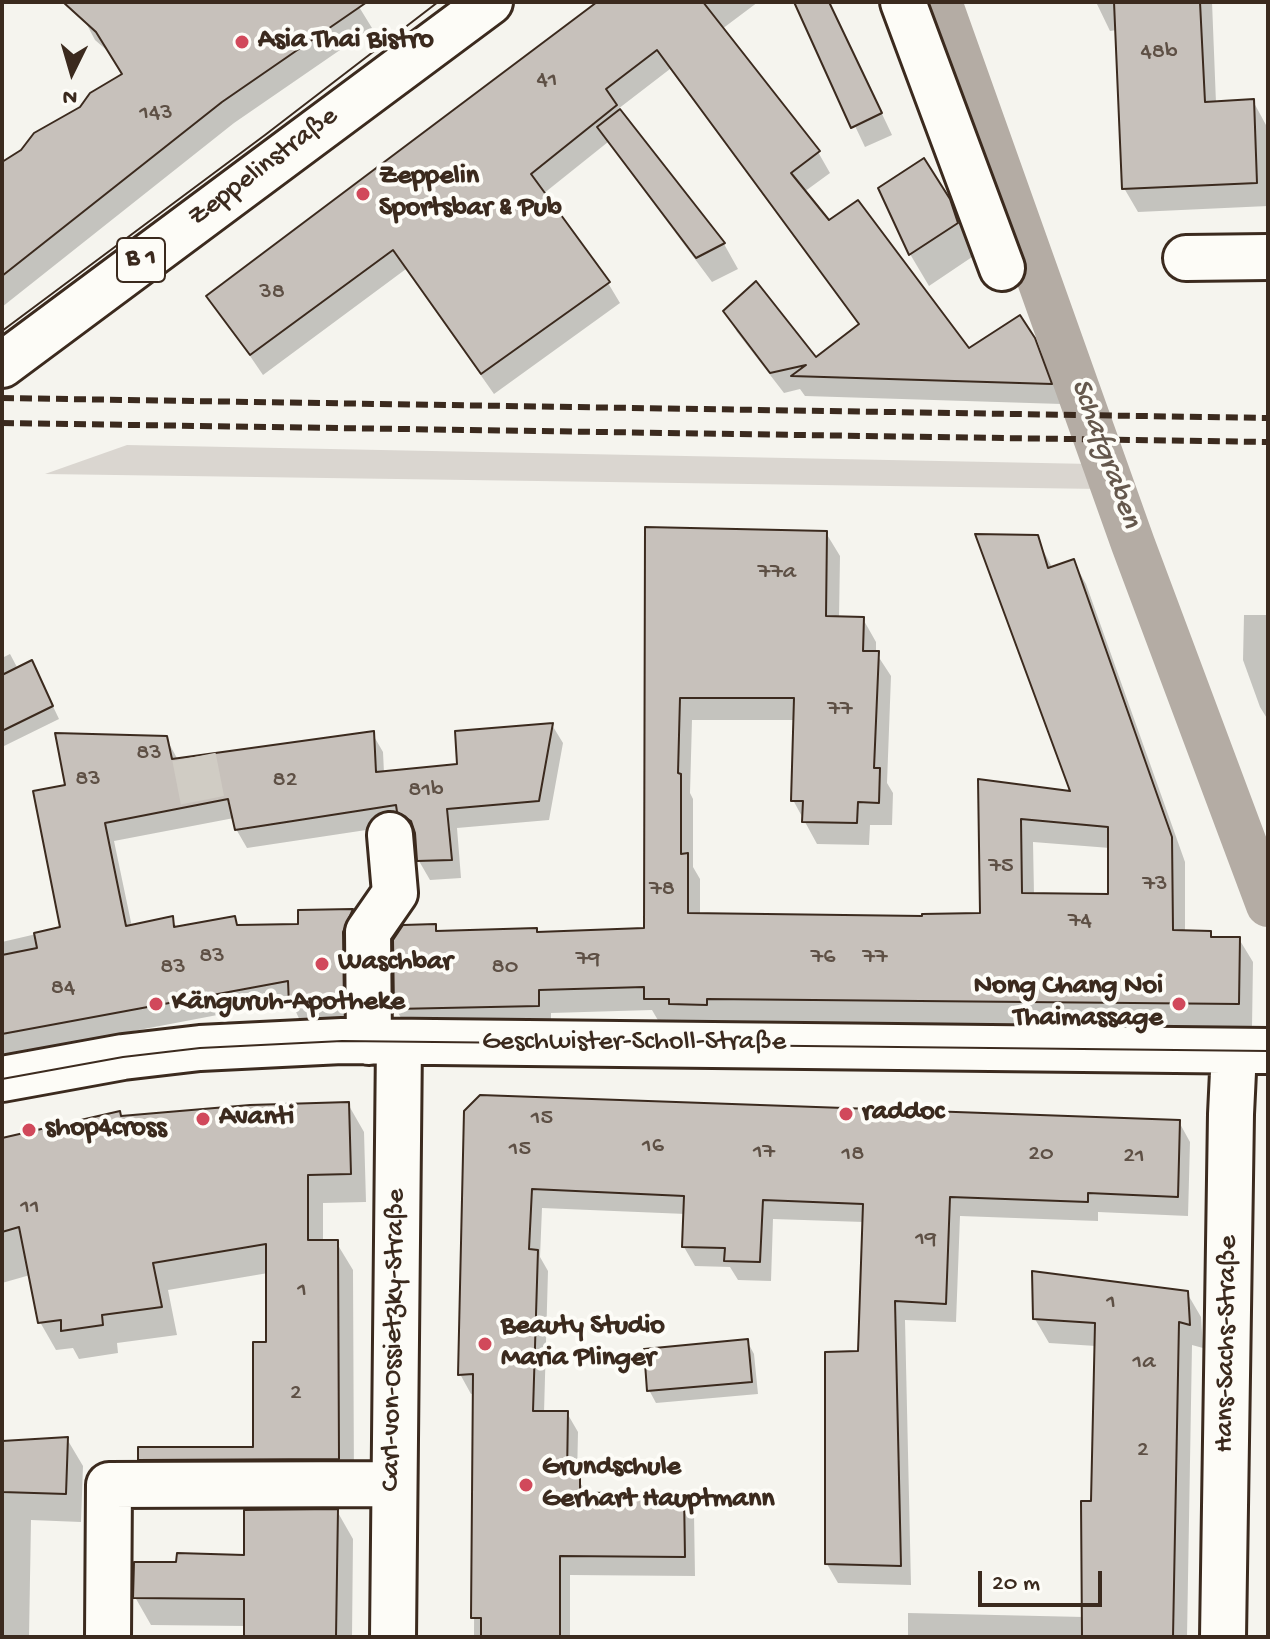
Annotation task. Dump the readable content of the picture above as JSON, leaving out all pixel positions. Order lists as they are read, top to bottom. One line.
{"streets":{"street":["Zeppelinstraße","B 1","Geschwister-Scholl-Straße","Carl-von-Ossietzky-Straße","Hans-Sachs-Straße"]},"crossings":[["Geschwister-Scholl-Straße","Carl-von-Ossietzky-Straße"],["Geschwister-Scholl-Straße","Hans-Sachs-Straße"]],"water":["Schafgraben"],"places":["Asia Thai Bistro","Zeppelin Sportsbar & Pub","Waschbar","Känguruh-Apotheke","Nong Chang Noi Thaimassage","raddoc","Avanti","shop4cross","Beauty Studio Maria Plinger","Grundschule Gerhart Hauptmann"],"house_numbers":["48b","41","143","38","77a","77","83","83","82","81b","75","73","78","74","83","76","77","79","83","80","84","15","16","15","17","18","20","21","11","19","1","1","1a","2","2"],"scale_bar":"20 m","north":"bottom"}
